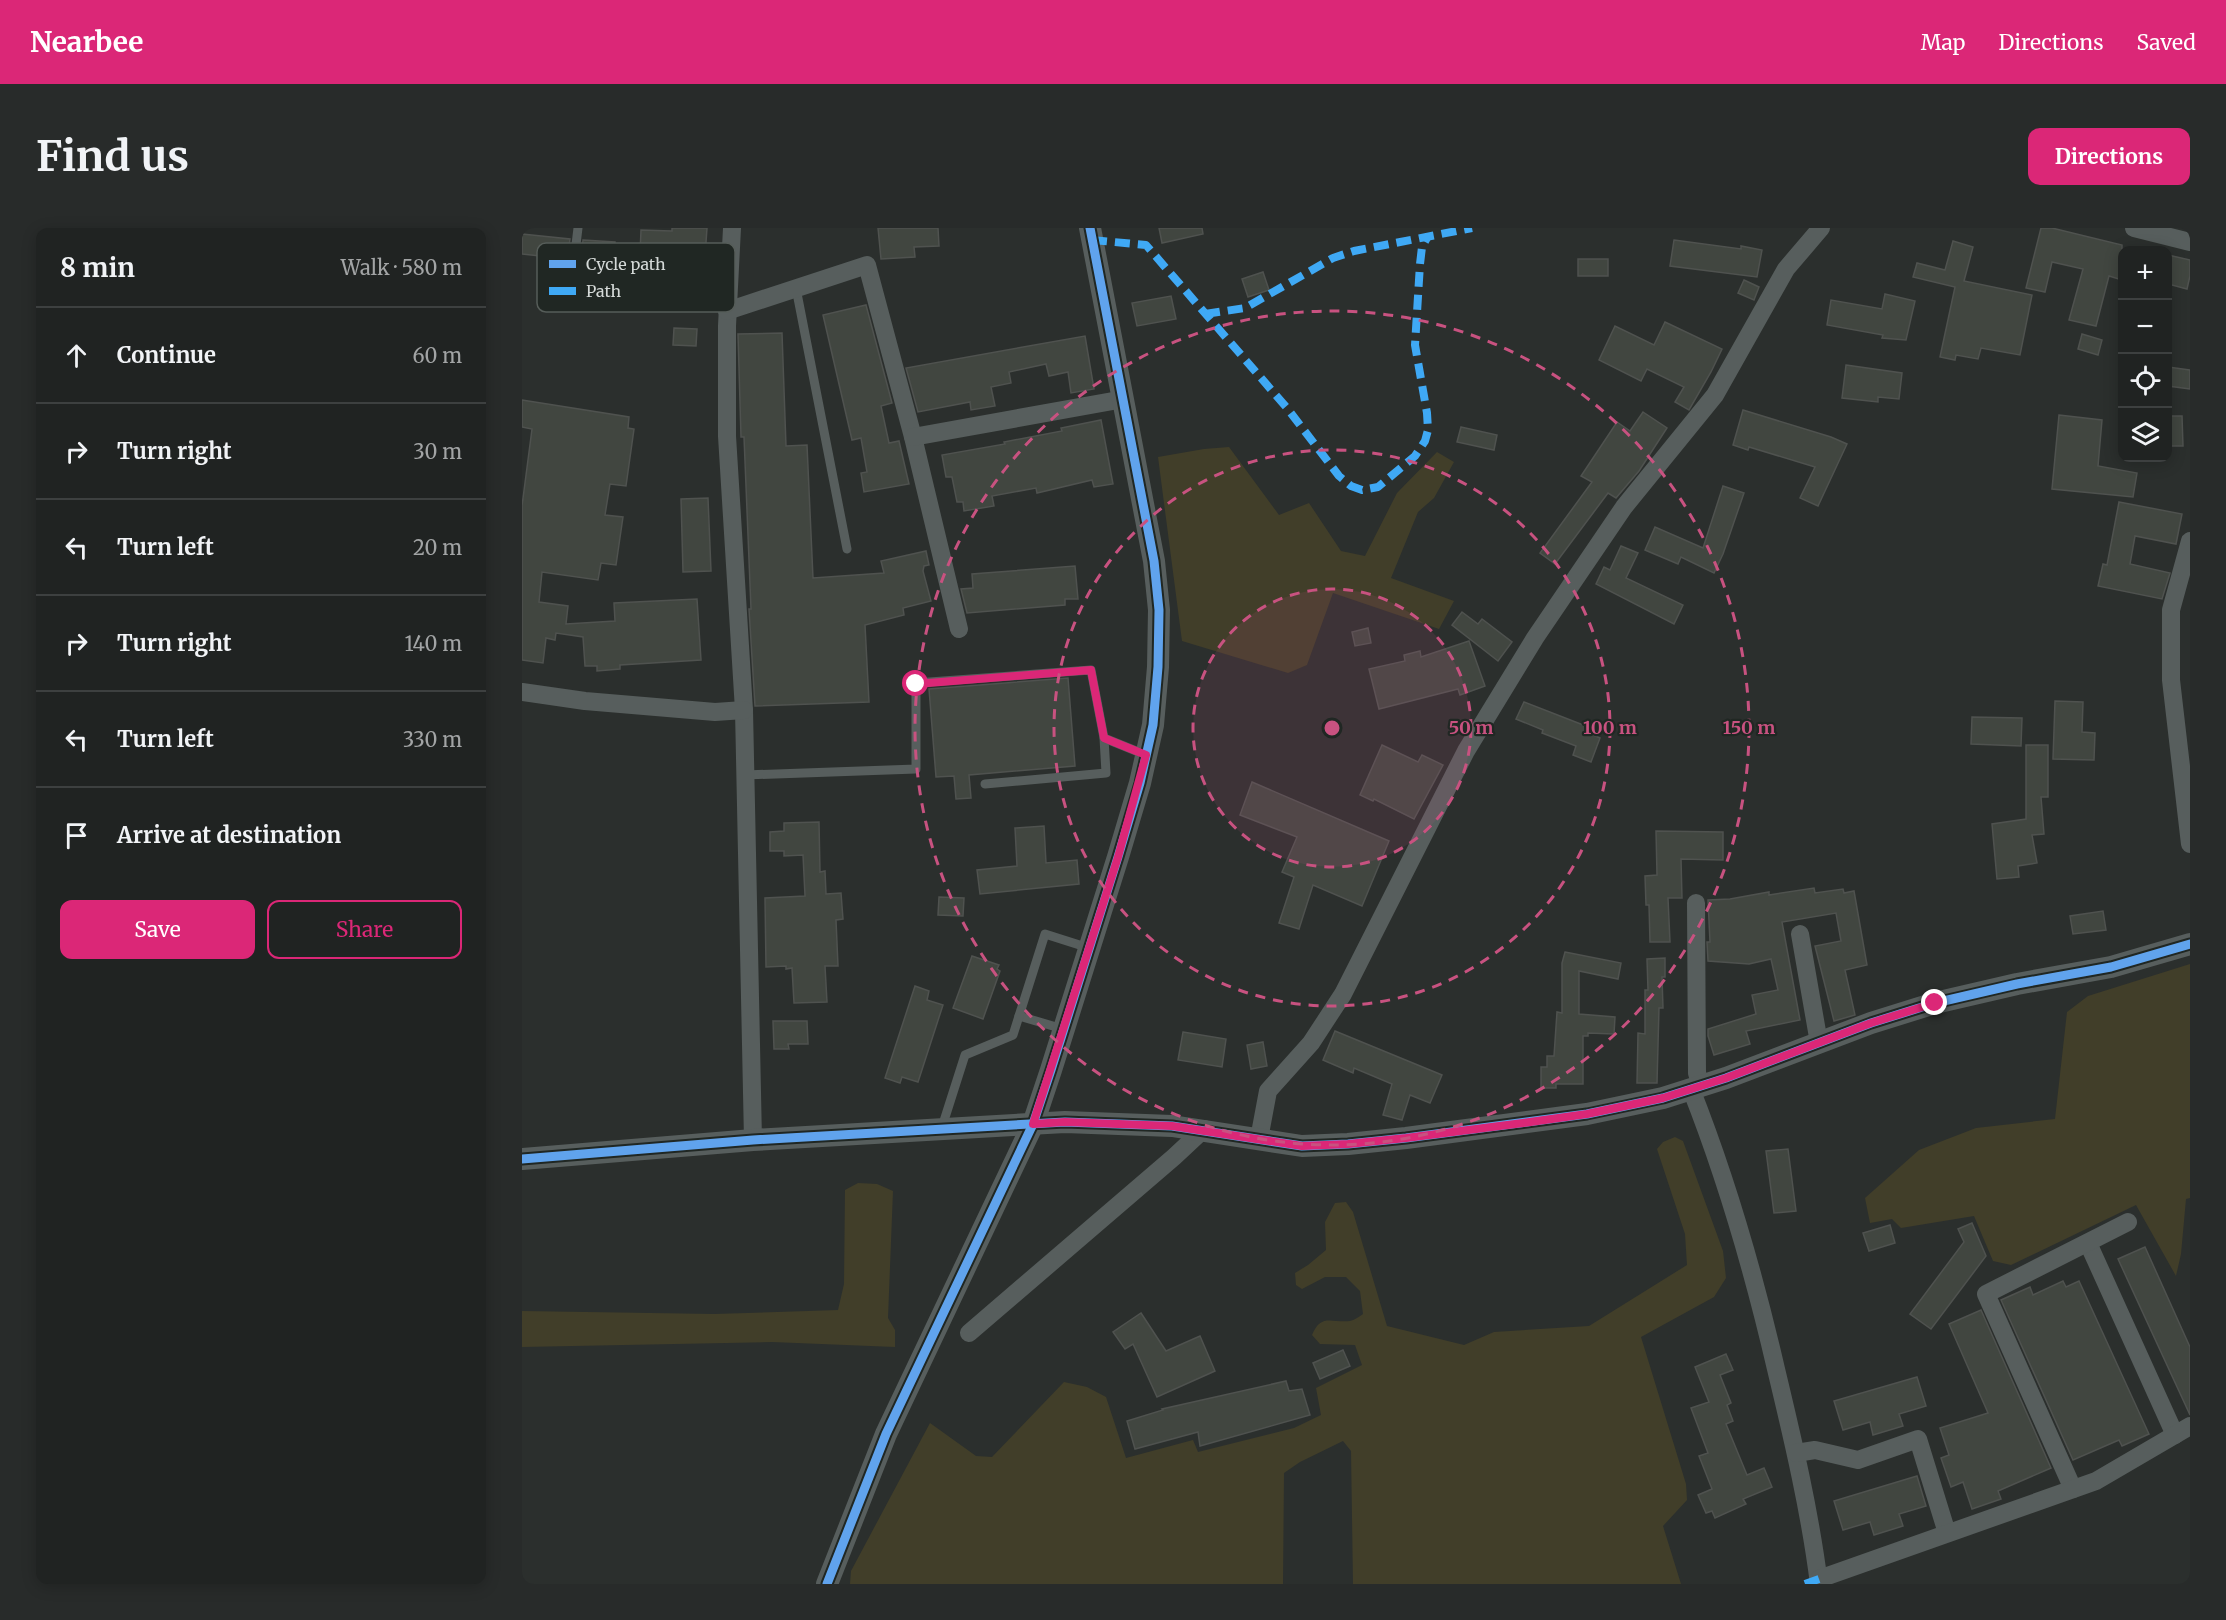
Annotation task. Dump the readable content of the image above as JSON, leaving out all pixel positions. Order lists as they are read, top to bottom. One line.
{"legend":["Cycle path","Path"],"page":{"header":"Nearbee","nav":["Map","Directions","Saved"],"buttons":["Directions",["Save","Share"]],"title":"Find us","heading":["8 min","Walk · 580 m"],"map_buttons":["+","−"],"list":[["Continue","60 m"],["Turn right","30 m"],["Turn left","20 m"],["Turn right","140 m"],["Turn left","330 m"],"Arrive at destination"]},"rings":["50 m","100 m","150 m"]}
